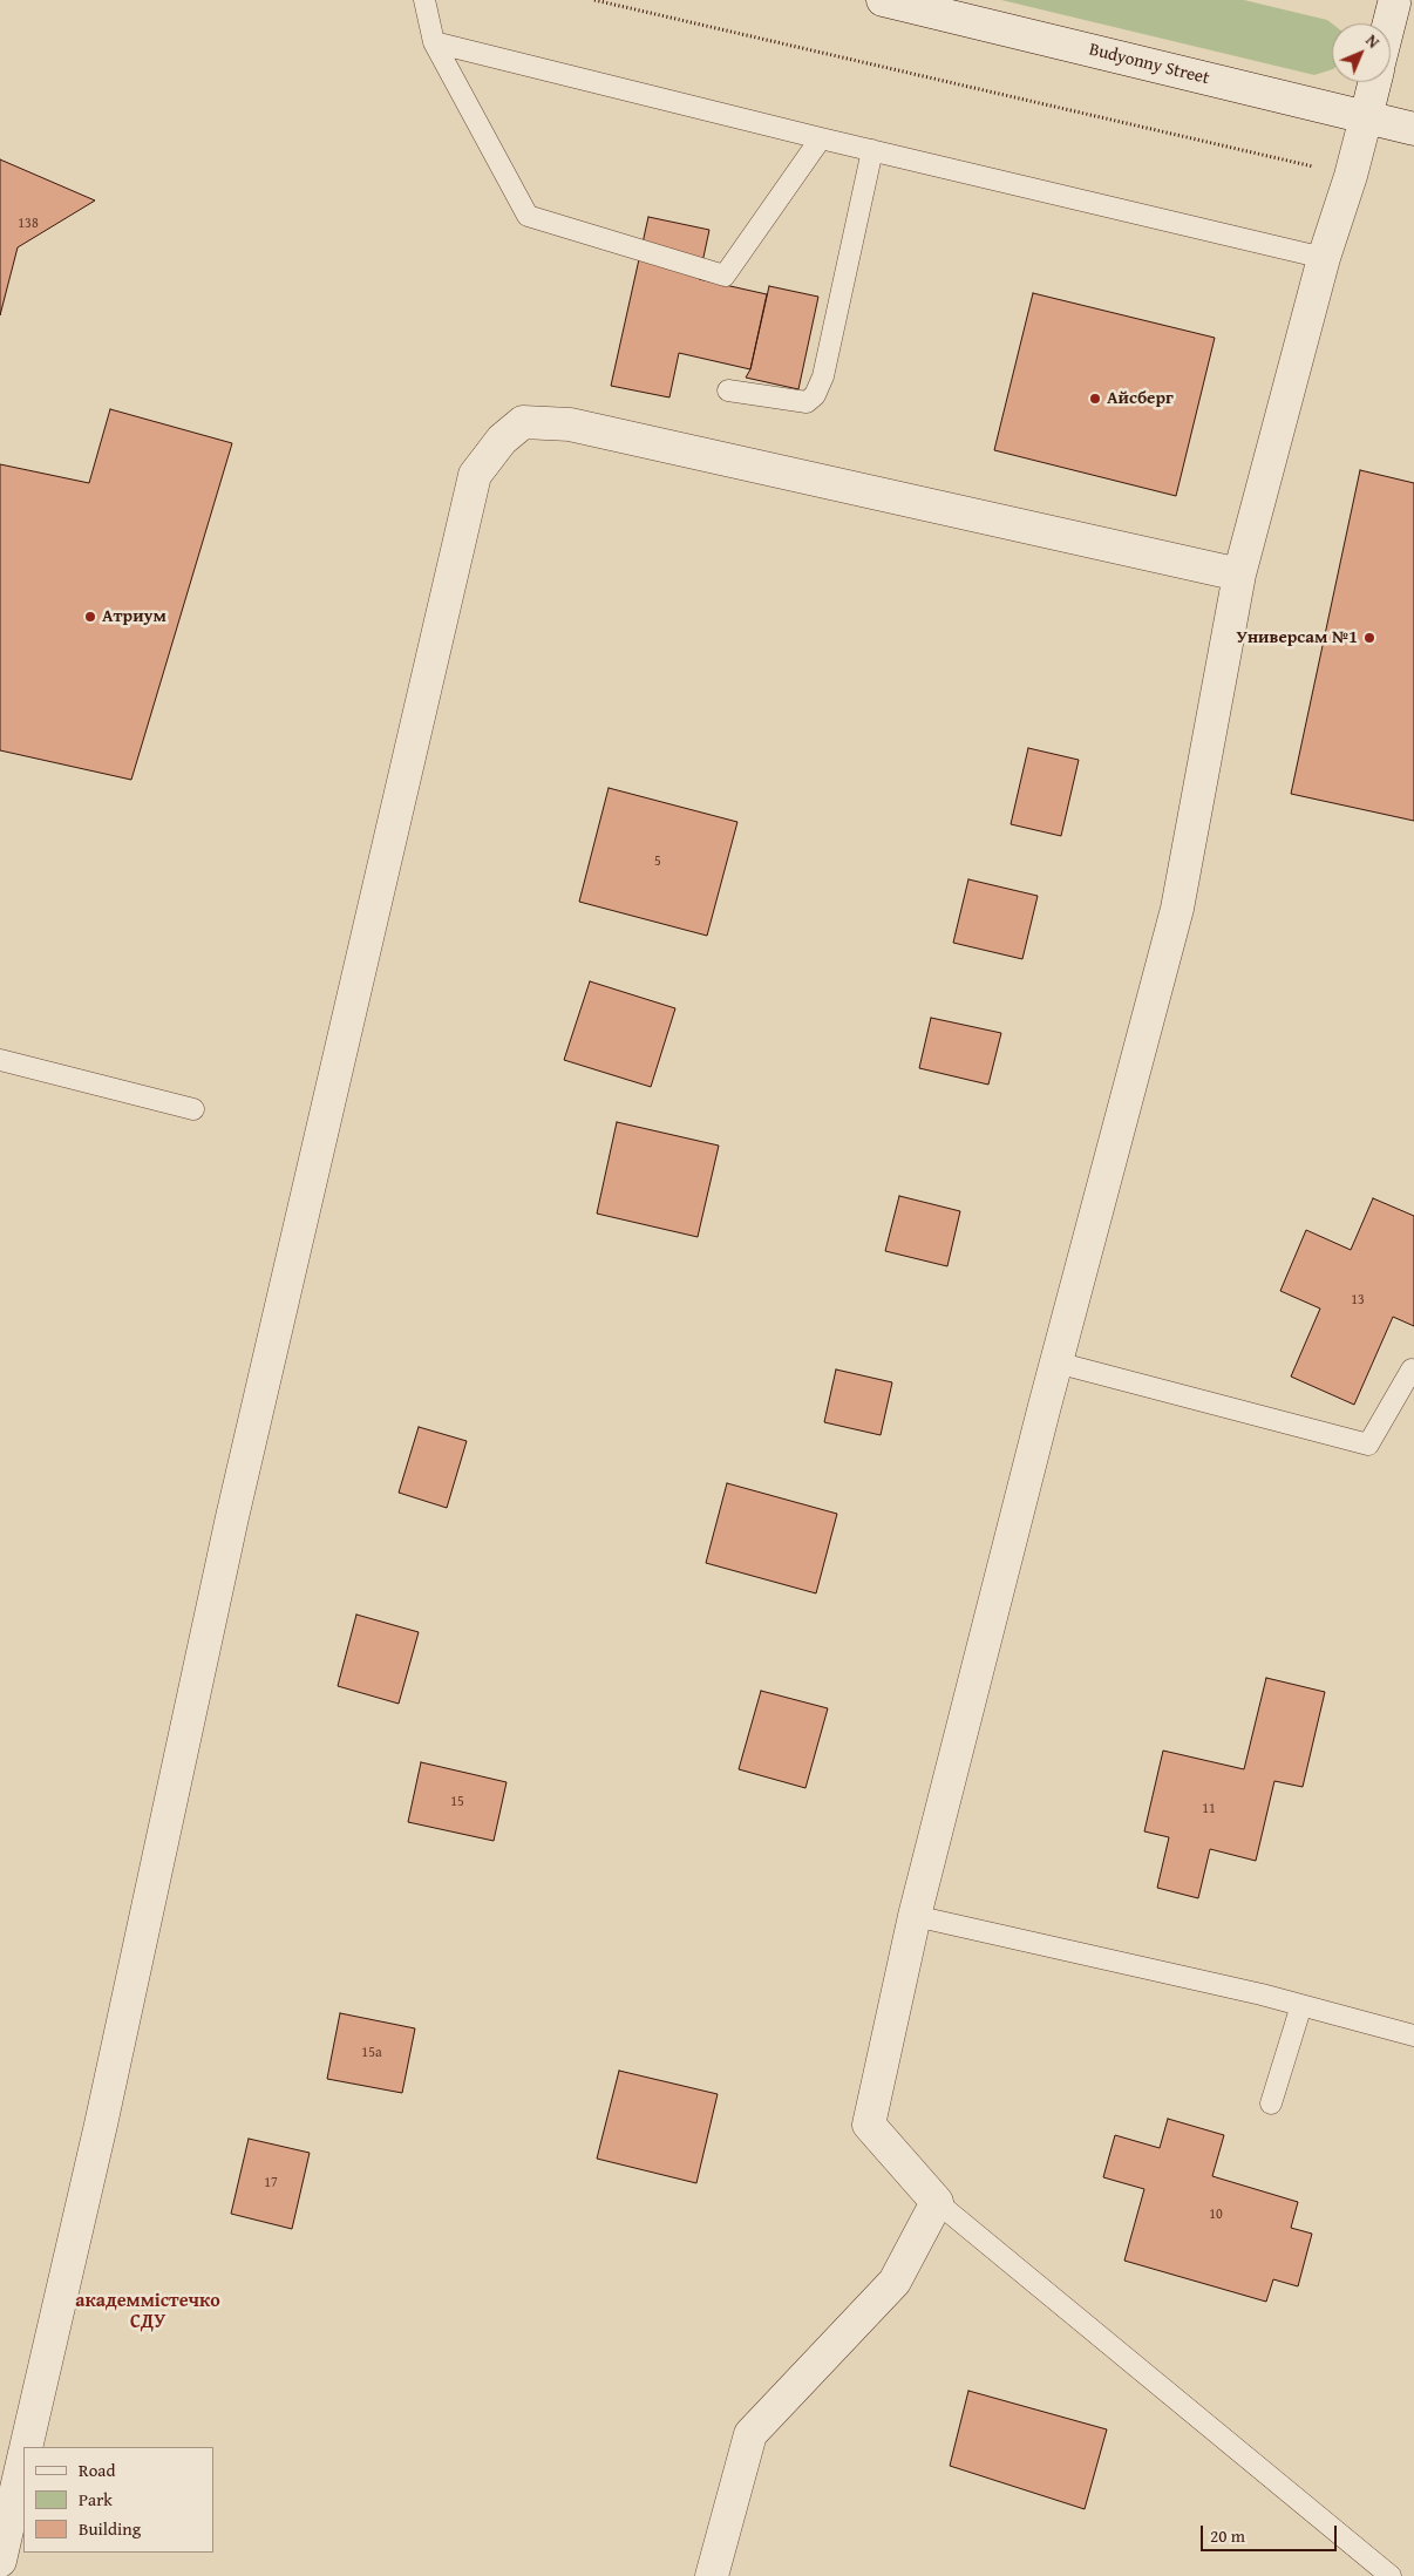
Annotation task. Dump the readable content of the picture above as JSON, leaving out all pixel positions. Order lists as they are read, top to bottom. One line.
{"streets":{"street":["Budyonny Street"]},"districts":["академмістечко СДУ"],"places":["Айсберг","Атриум","Универсам №1"],"house_numbers":["138","5","13","15","11","15а","17","10"],"legend":["Road","Park","Building"],"scale_bar":"20 m","north":"top right"}
